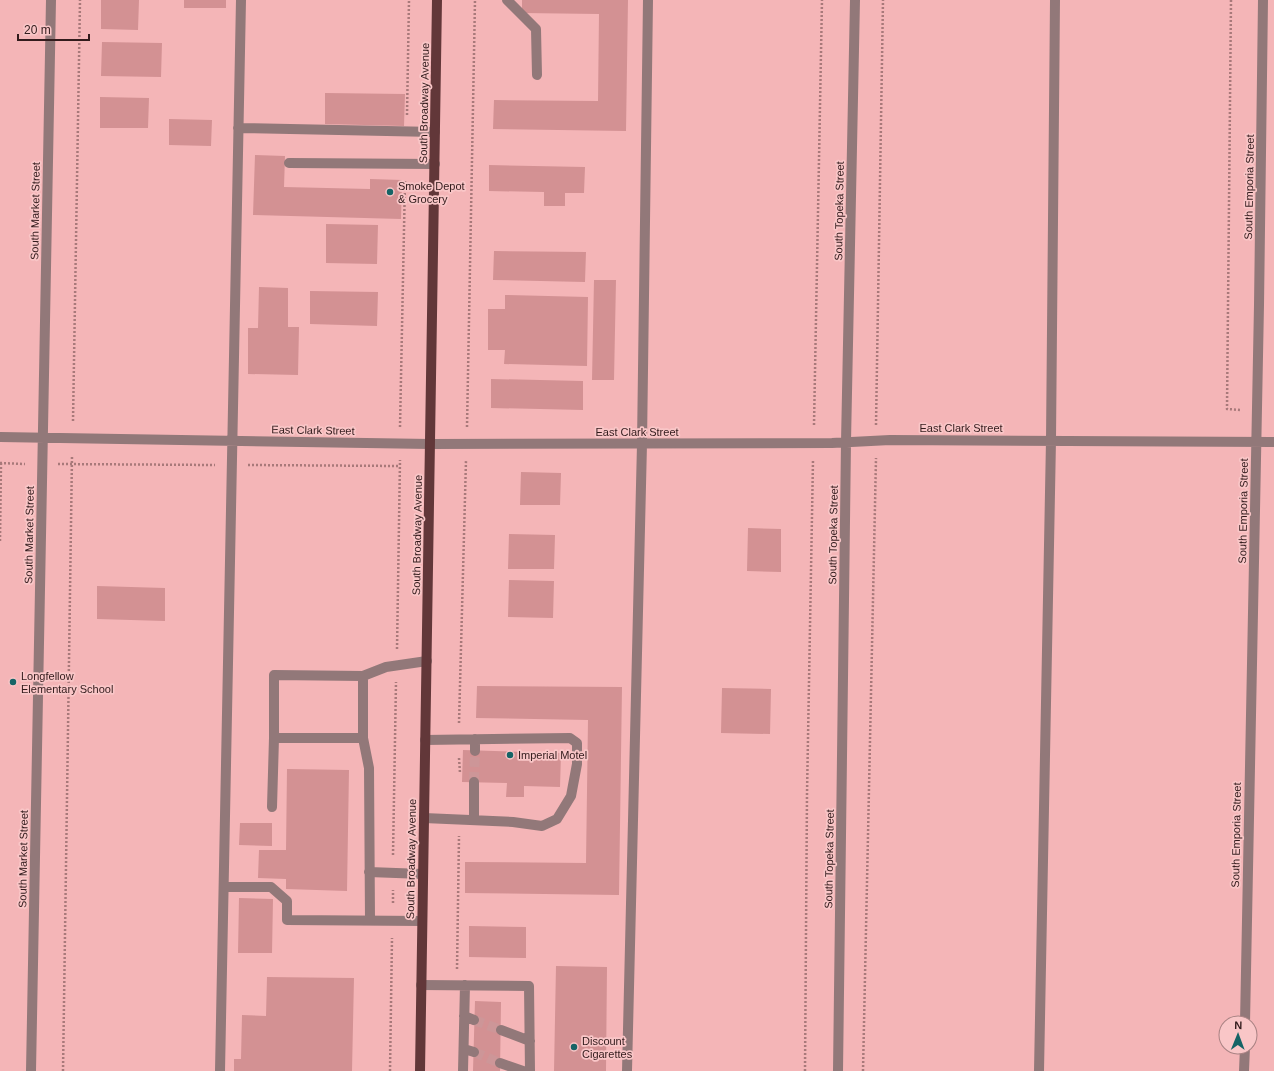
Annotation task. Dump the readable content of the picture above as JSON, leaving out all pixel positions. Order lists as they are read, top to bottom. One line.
{"streets":{"main road":["South Broadway Avenue"],"street":["South Emporia Street","South Market Street","South Topeka Street","East Clark Street"]},"crossings":[["South Broadway Avenue","East Clark Street"],["South Emporia Street","East Clark Street"],["South Market Street","East Clark Street"],["South Topeka Street","East Clark Street"]],"places":["Smoke Depot & Grocery","Longfellow Elementary School","Imperial Motel","Discount Cigarettes"],"scale_bar":"20 m","north":"top"}
